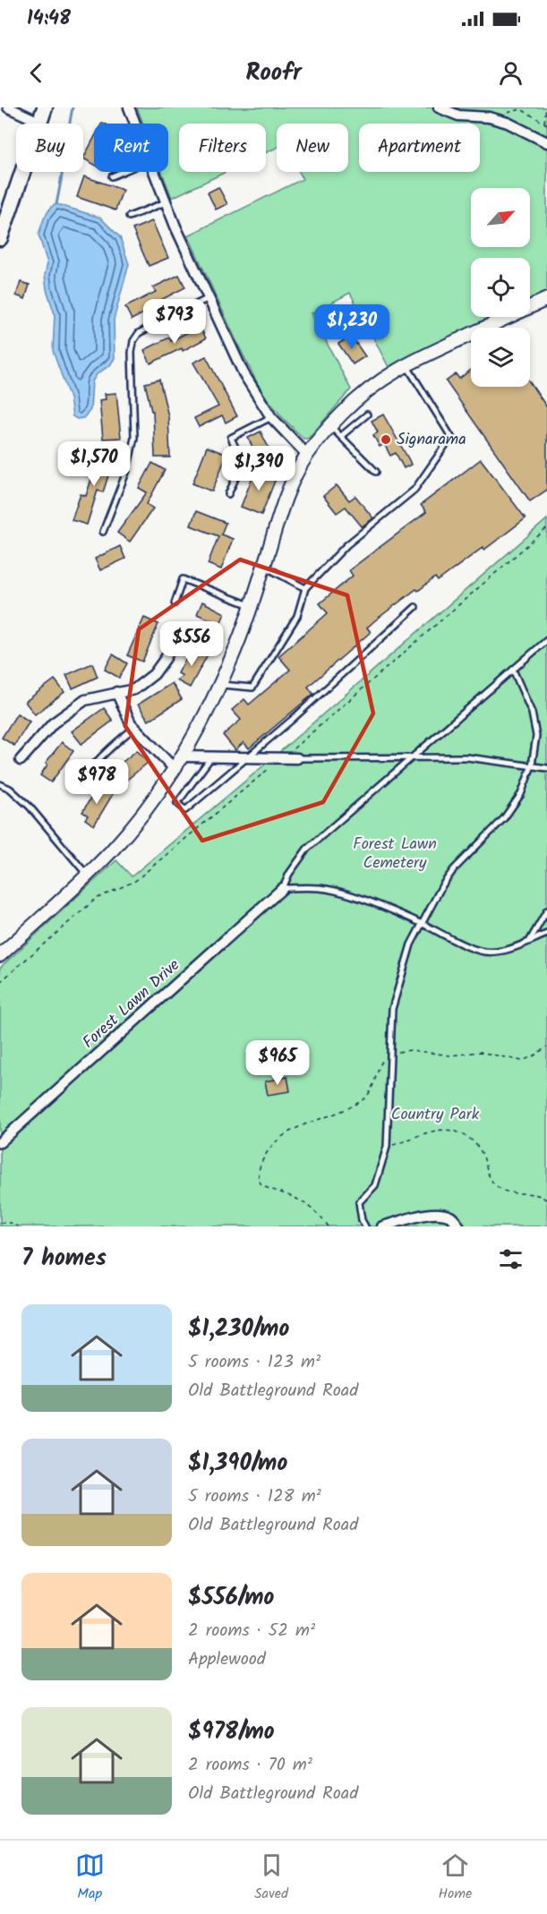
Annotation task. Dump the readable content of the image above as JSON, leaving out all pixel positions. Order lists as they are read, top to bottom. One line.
{"streets":{"street":["Forest Lawn Drive"]},"parks":["Forest Lawn Cemetery","Country Park"],"places":["Signarama"],"north":"top right","page":{"status":"14:48","header":"Roofr","chip":["Buy","Rent","Filters","New","Apartment"],"price":["$793","$1,230","$1,570","$1,390","$556","$978","$965"],"heading":"7 homes","list":[{"name":"$1,230/mo","note":"5 rooms · 123 m² · Old Battleground Road"},{"name":"$1,390/mo","note":"5 rooms · 128 m² · Old Battleground Road"},{"name":"$556/mo","note":"2 rooms · 52 m² · Applewood"},{"name":"$978/mo","note":"2 rooms · 70 m² · Old Battleground Road"}],"tabs":["Map","Saved","Home"]}}
